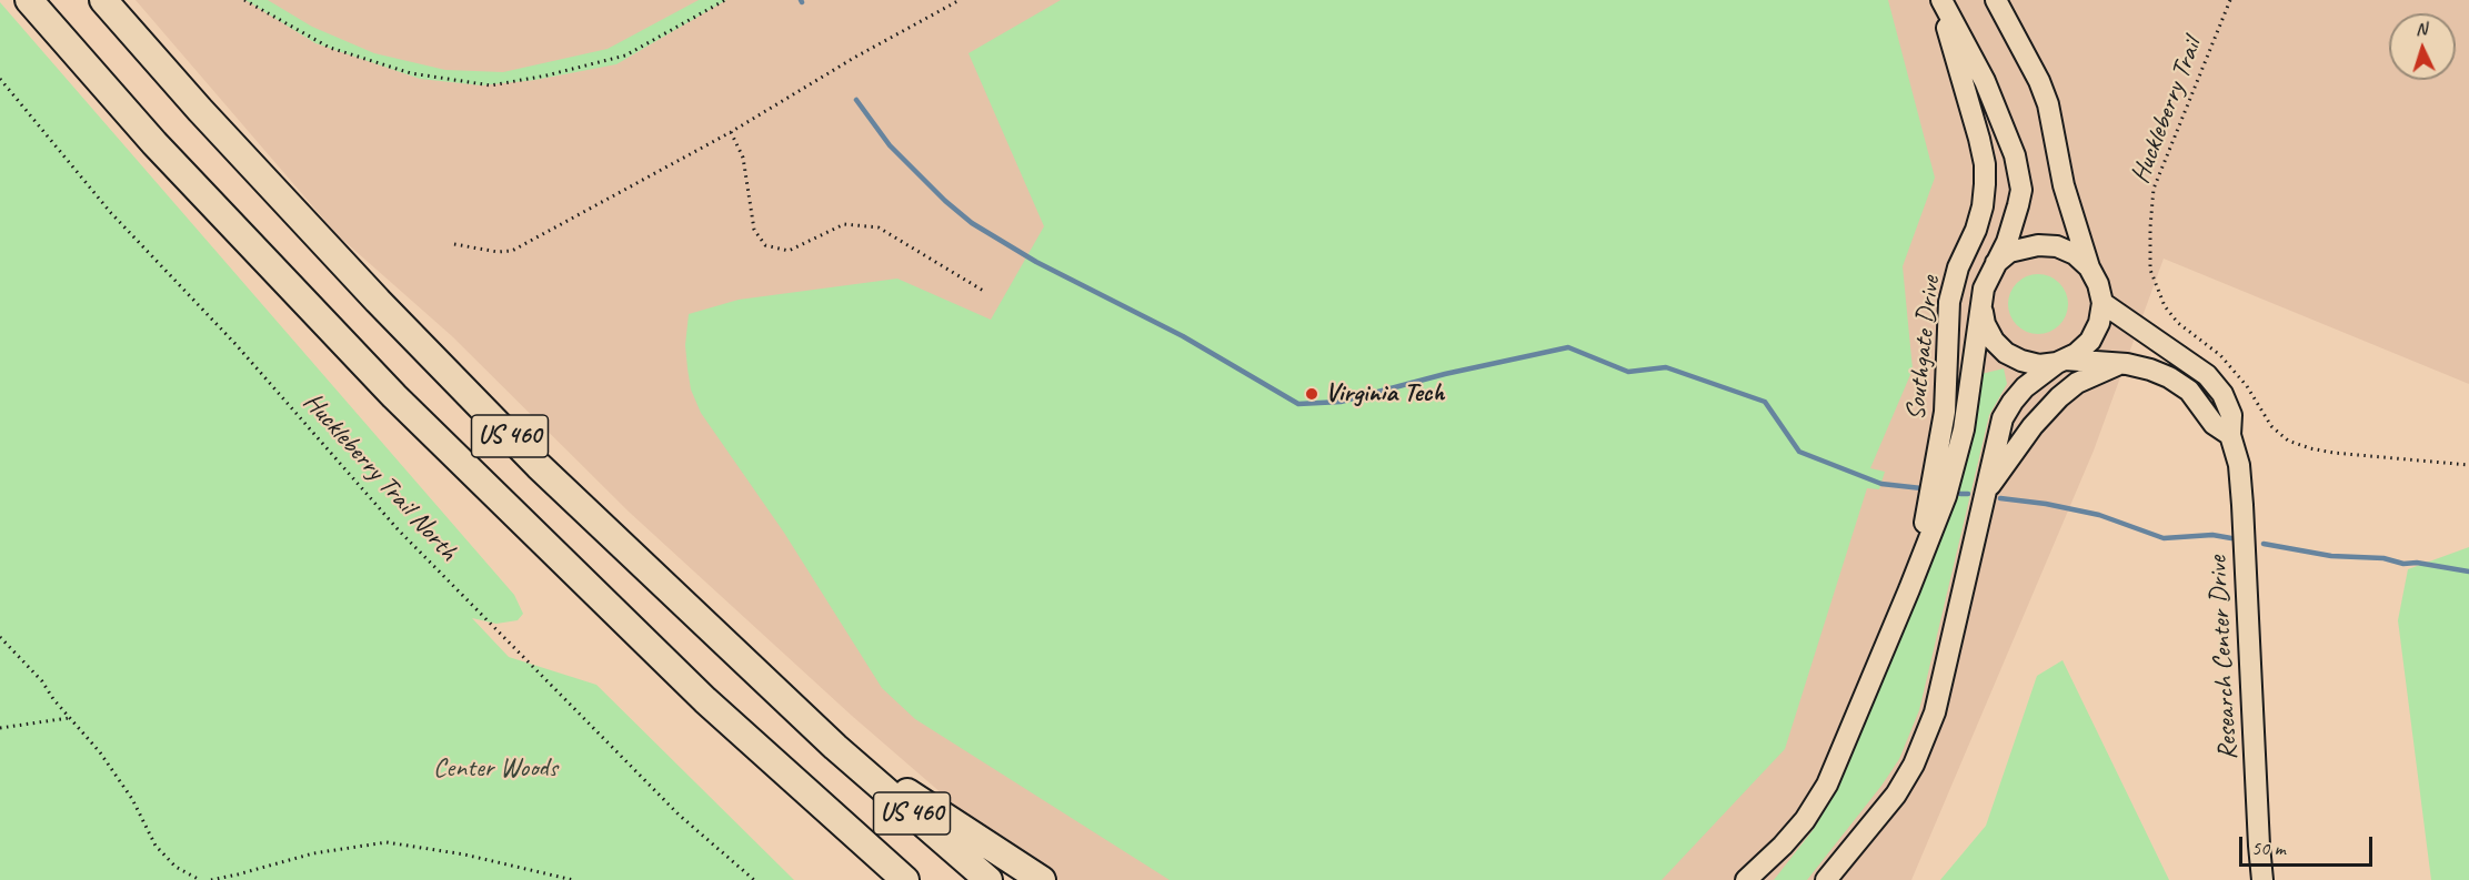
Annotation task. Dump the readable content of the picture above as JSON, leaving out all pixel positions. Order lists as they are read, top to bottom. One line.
{"streets":{"highway":["US 460"],"main road":["Southgate Drive","Research Center Drive"],"path":["Huckleberry Trail","Huckleberry Trail North"]},"crossings":[["Southgate Drive","Research Center Drive"]],"parks":["Center Woods"],"places":["Virginia Tech"],"scale_bar":"50 m","north":"top"}
